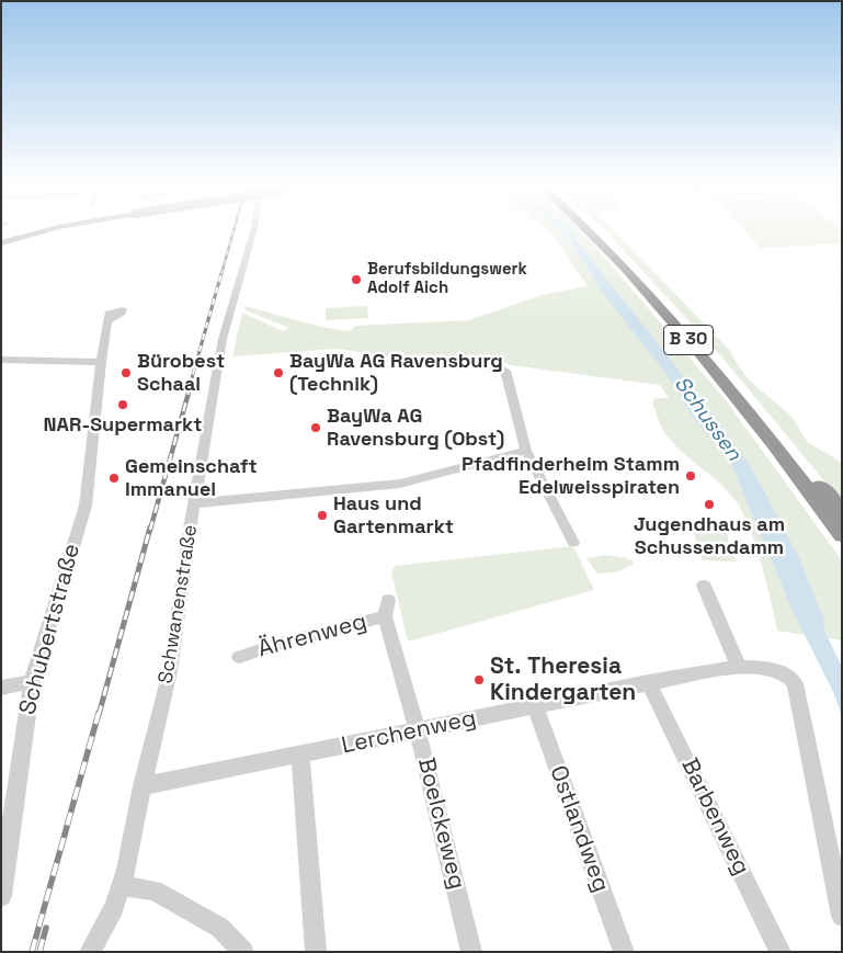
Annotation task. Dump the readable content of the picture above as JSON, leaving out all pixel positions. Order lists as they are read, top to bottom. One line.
{"streets":{"highway":["B 30"],"street":["Schwanenstraße","Schubertstraße","Ährenweg","Lerchenweg","Barbenweg","Boelckeweg","Ostlandweg"]},"crossings":[["Schwanenstraße","Lerchenweg"],["Ährenweg","Boelckeweg"],["Lerchenweg","Barbenweg"],["Lerchenweg","Boelckeweg"],["Lerchenweg","Ostlandweg"]],"water":["Schussen"],"places":["Berufsbildungswerk Adolf Aich","Bürobest Schaal","BayWa AG Ravensburg (Technik)","NAR-Supermarkt","BayWa AG Ravensburg (Obst)","Pfadfinderheim Stamm Edelweisspiraten","Gemeinschaft Immanuel","Jugendhaus am Schussendamm","Haus und Gartenmarkt","St. Theresia Kindergarten"]}
